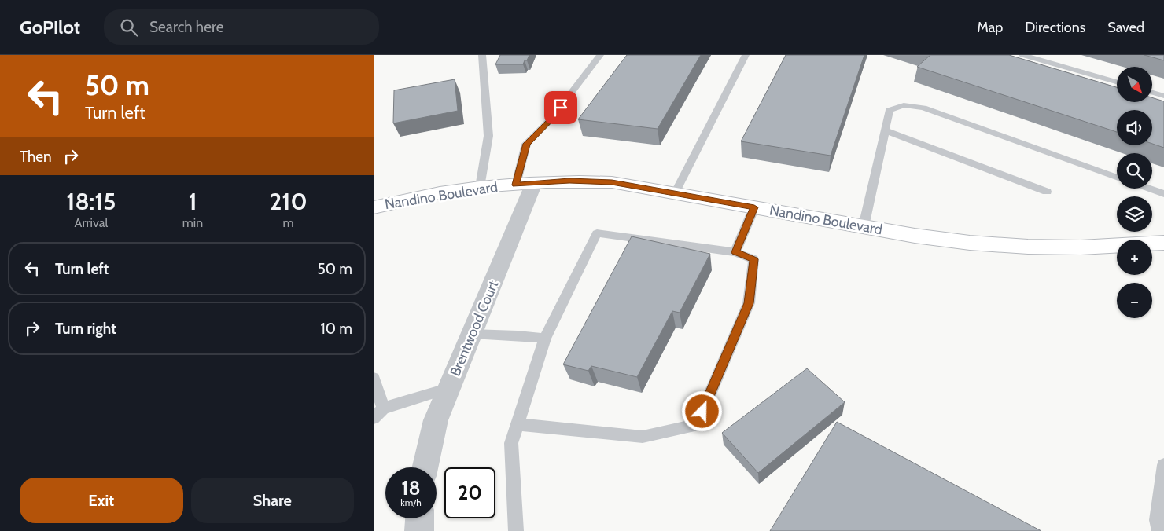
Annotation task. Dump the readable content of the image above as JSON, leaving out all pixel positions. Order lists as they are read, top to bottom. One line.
{"streets":{"street":["Nandino Boulevard","Brentwood Court"]},"crossings":[["Nandino Boulevard","Brentwood Court"]],"north":"bottom right","page":{"header":"GoPilot","search":"Search here","nav":["Map","Directions","Saved"],"turn":["50 m","Turn left"],"map_buttons":["+","−"],"then":"Then","eta":["18:15","Arrival","1","min","210","m"],"list":[{"name":"Turn left","value":"50 m"},{"name":"Turn right","value":"10 m"}],"speed":"18 km/h","limit":"20","buttons":["Exit","Share"]}}
